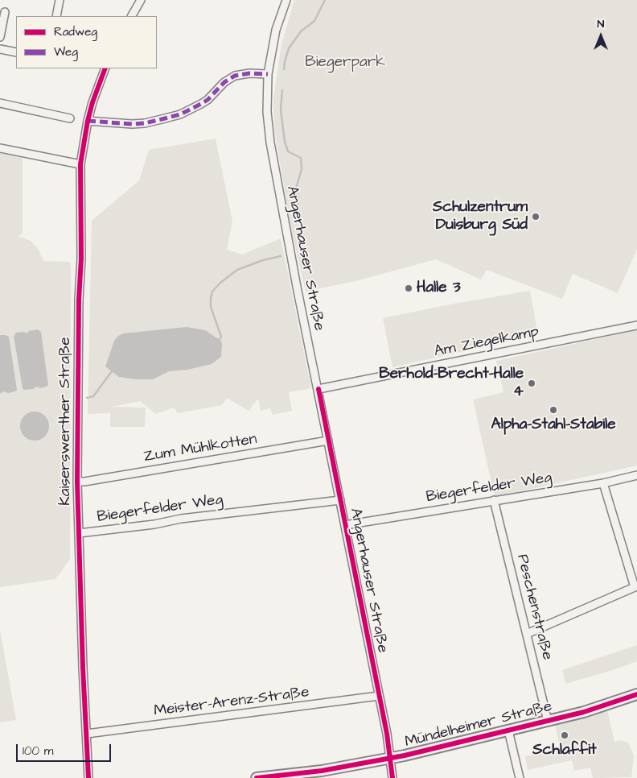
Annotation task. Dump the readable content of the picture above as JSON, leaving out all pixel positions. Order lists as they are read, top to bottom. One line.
{"streets":{"main road":["Mündelheimer Straße"],"street":["Angerhauser Straße","Am Ziegelkamp","Kaiserswerther Straße","Zum Mühlkotten","Biegerfelder Weg","Peschenstraße","Meister-Arenz-Straße"]},"crossings":[["Angerhauser Straße","Am Ziegelkamp"],["Angerhauser Straße","Zum Mühlkotten"],["Angerhauser Straße","Biegerfelder Weg"],["Angerhauser Straße","Meister-Arenz-Straße"],["Angerhauser Straße","Mündelheimer Straße"],["Kaiserswerther Straße","Zum Mühlkotten"],["Kaiserswerther Straße","Biegerfelder Weg"],["Kaiserswerther Straße","Meister-Arenz-Straße"],["Biegerfelder Weg","Peschenstraße"],["Peschenstraße","Mündelheimer Straße"]],"parks":["Biegerpark"],"places":["Schulzentrum Duisburg Süd","Halle 3","Berhold-Brecht-Halle 4","Alpha-Stahl-Stabile","Schlaffit"],"legend":["Radweg","Weg"],"scale_bar":"100 m","north":"top"}
